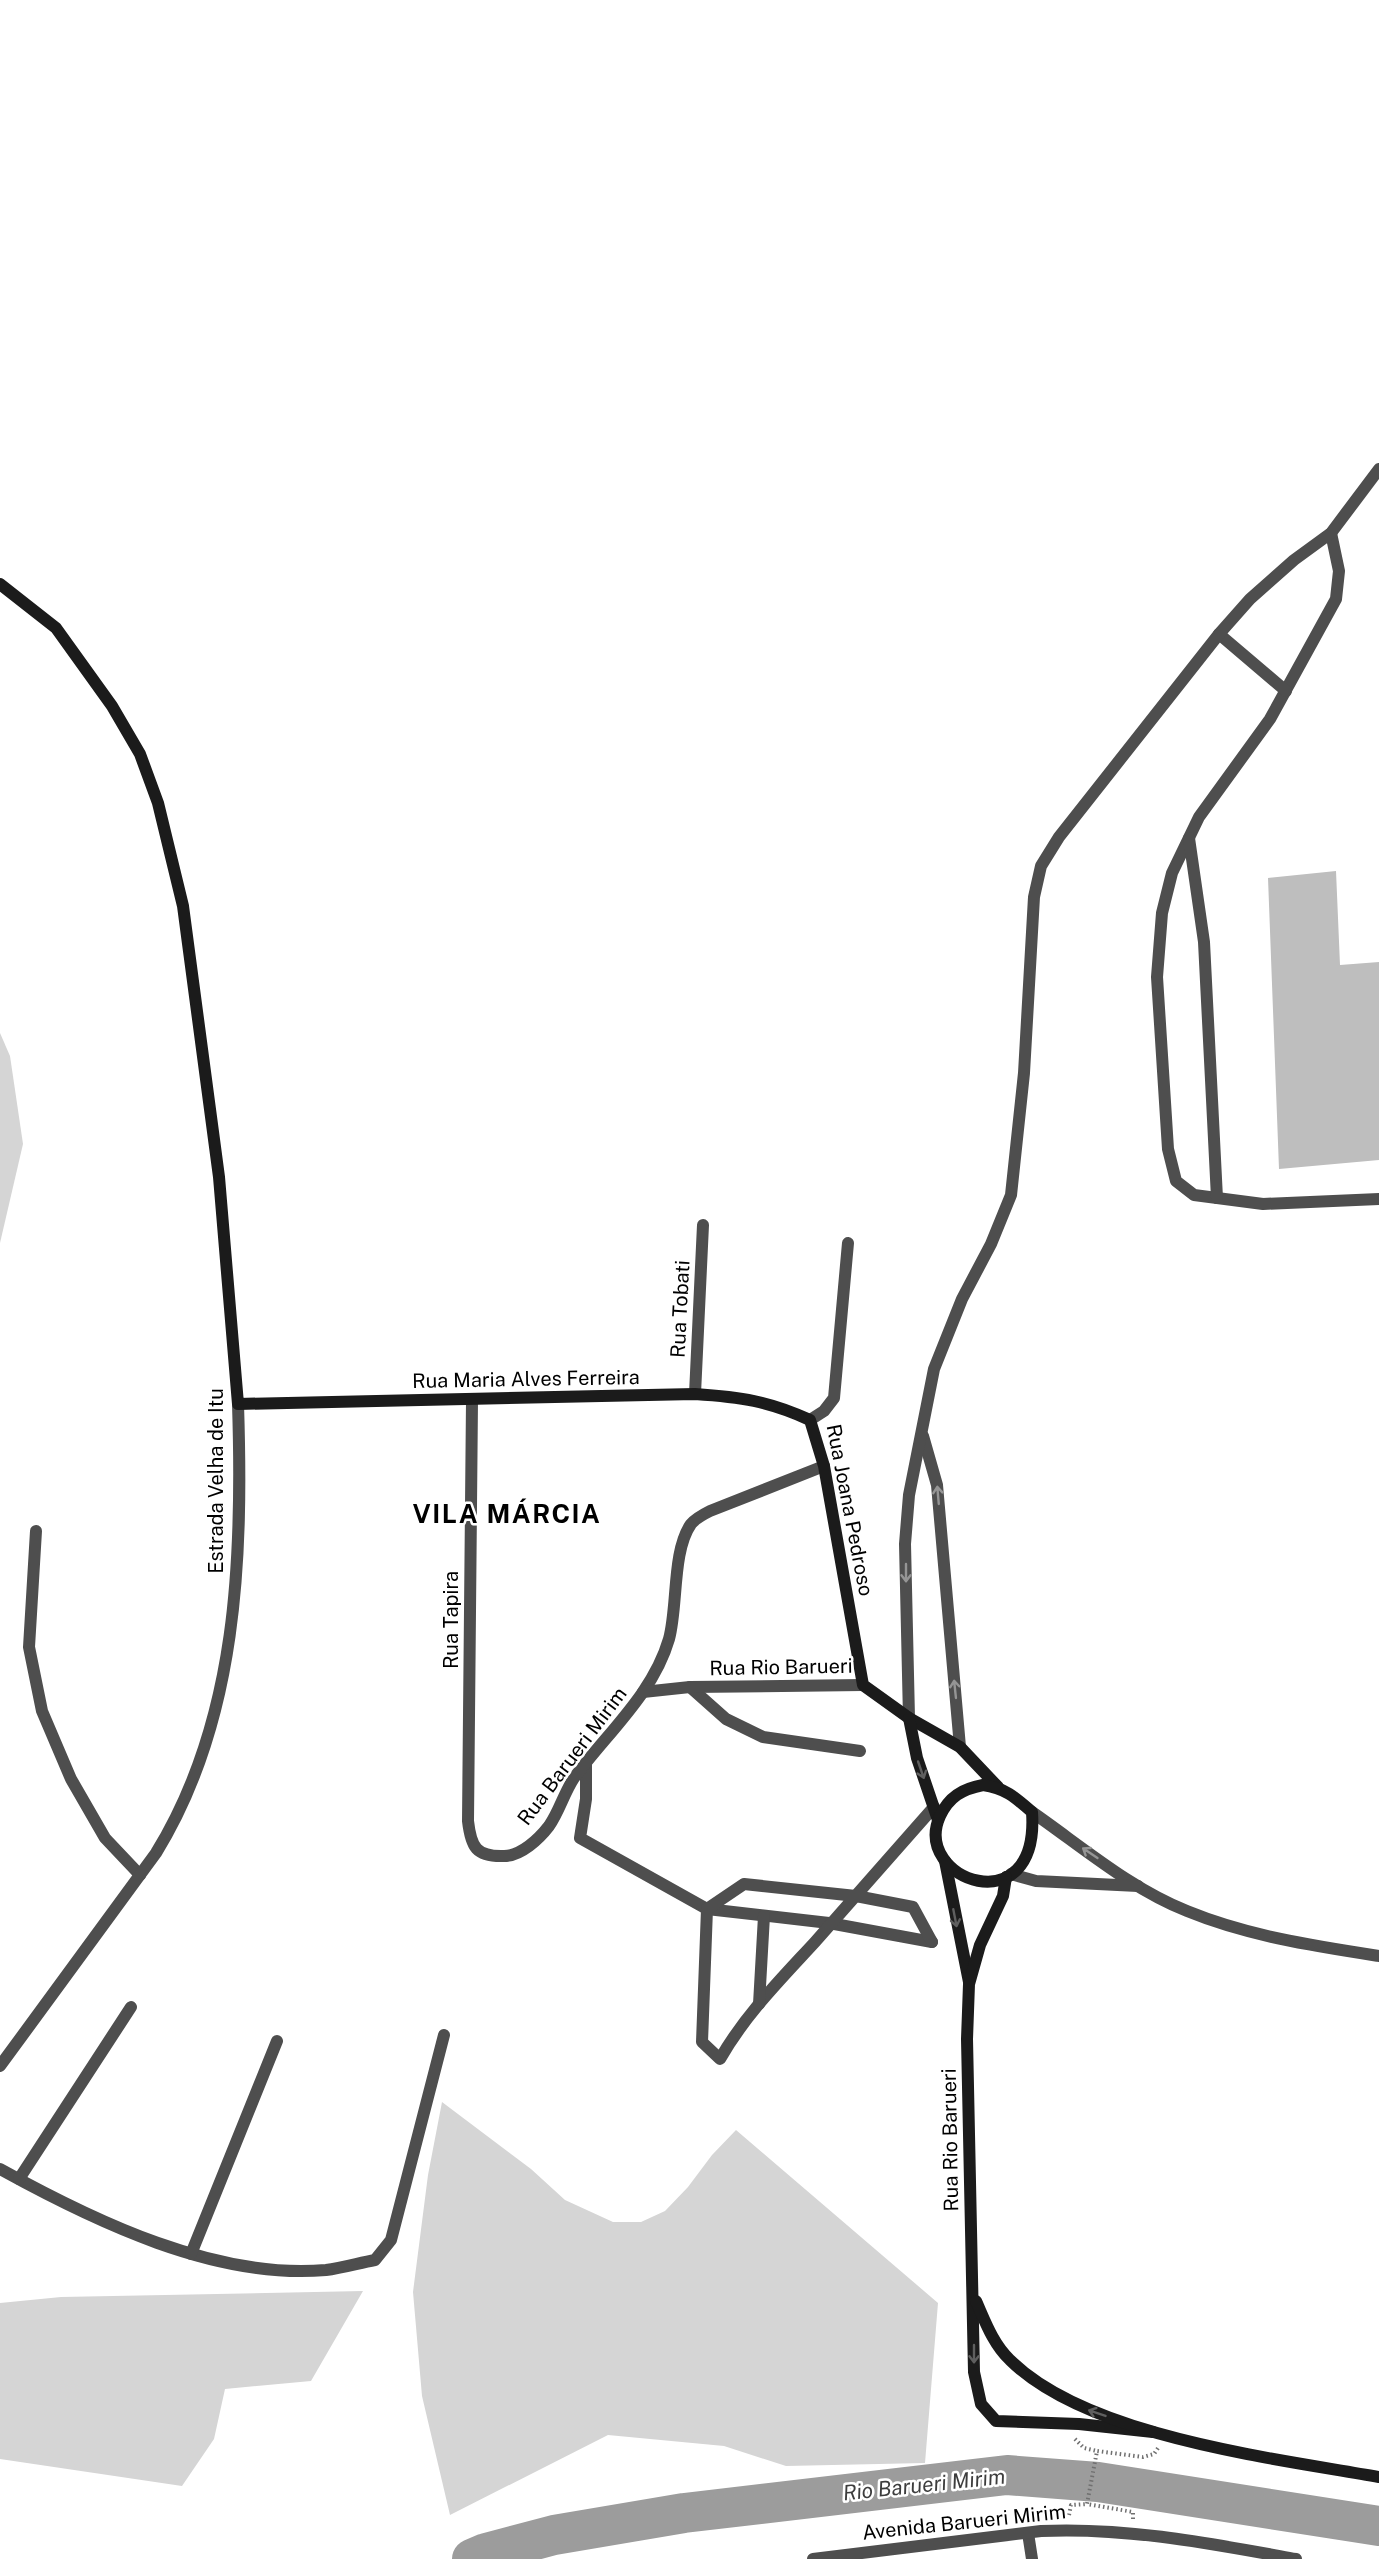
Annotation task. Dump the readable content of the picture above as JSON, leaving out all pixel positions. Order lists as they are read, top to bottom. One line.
{"streets":{"street":["Rua Tobati","Rua Maria Alves Ferreira","Estrada Velha de Itu","Rua Joana Pedroso","Rua Tapira","Rua Rio Barueri","Rua Barueri Mirim","Avenida Barueri Mirim"]},"crossings":[["Rua Tobati","Rua Maria Alves Ferreira"],["Rua Maria Alves Ferreira","Estrada Velha de Itu"],["Rua Maria Alves Ferreira","Rua Joana Pedroso"],["Rua Maria Alves Ferreira","Rua Tapira"],["Rua Joana Pedroso","Rua Rio Barueri"],["Rua Joana Pedroso","Rua Barueri Mirim"],["Rua Tapira","Rua Barueri Mirim"],["Rua Rio Barueri","Rua Barueri Mirim"]],"districts":["VILA MÁRCIA"],"water":["Rio Barueri Mirim"]}
